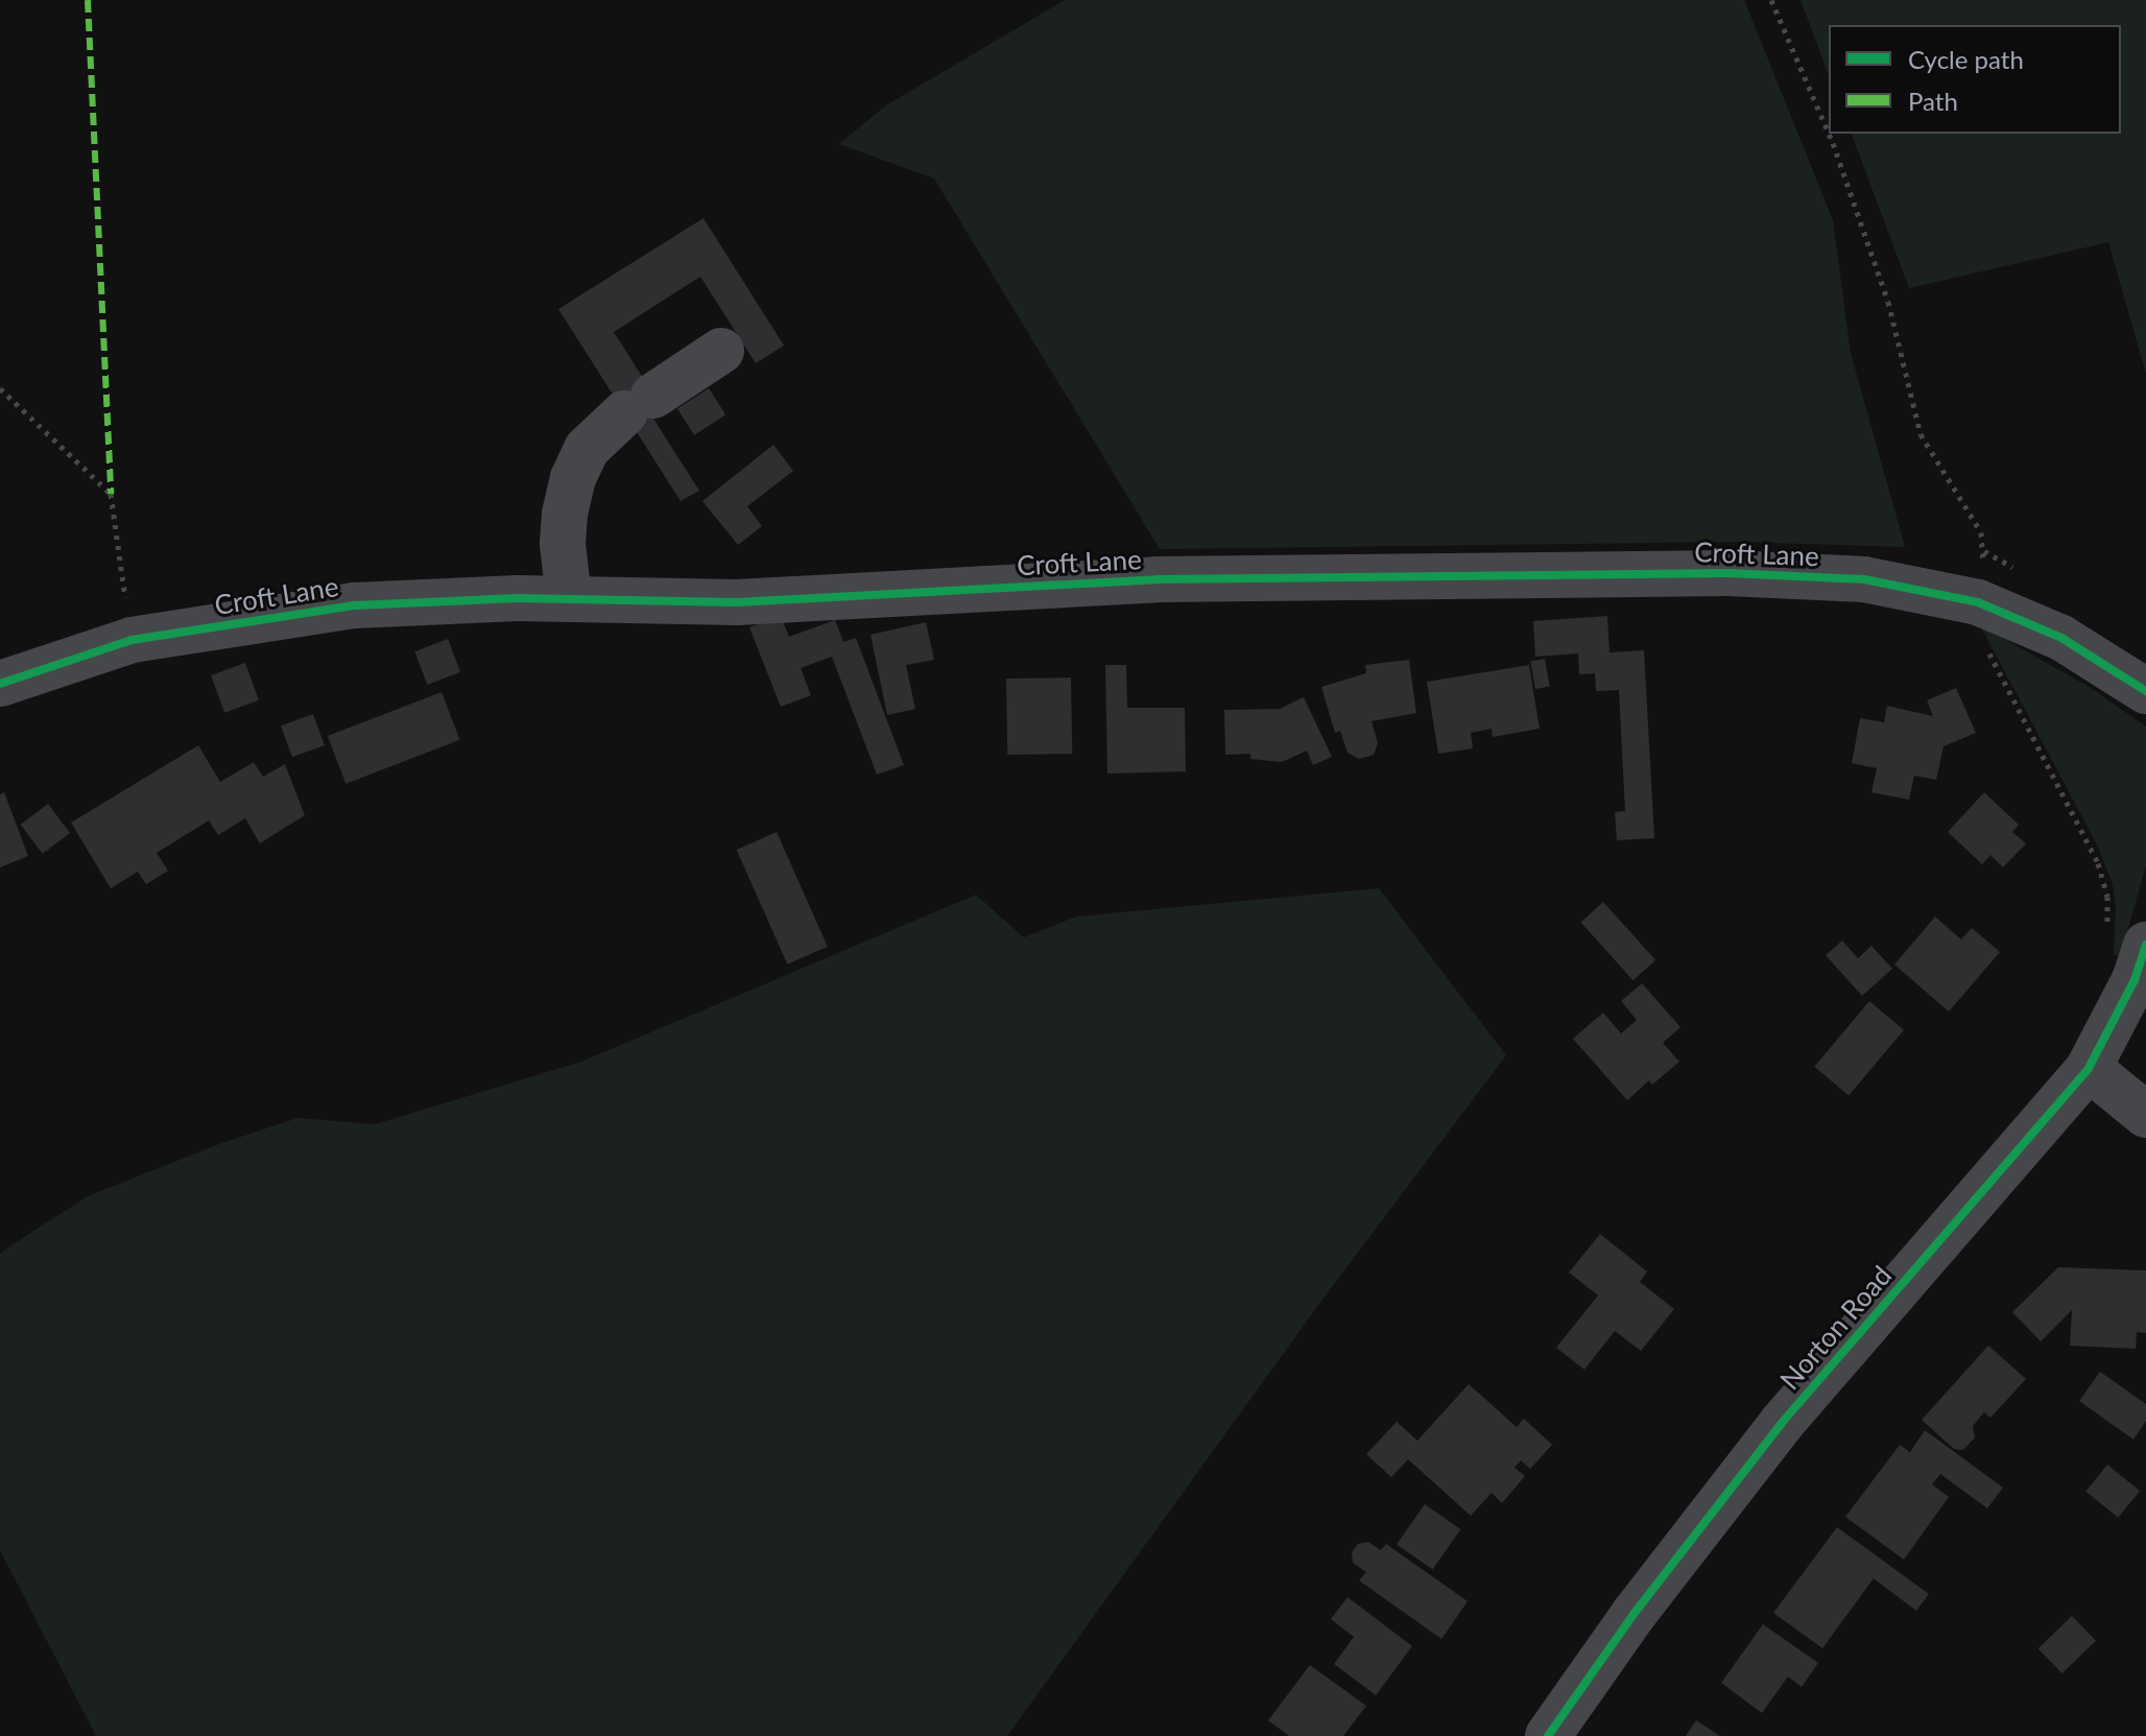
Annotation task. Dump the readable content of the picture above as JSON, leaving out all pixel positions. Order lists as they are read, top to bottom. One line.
{"streets":{"street":["Croft Lane","Norton Road"]},"legend":["Cycle path","Path"]}
